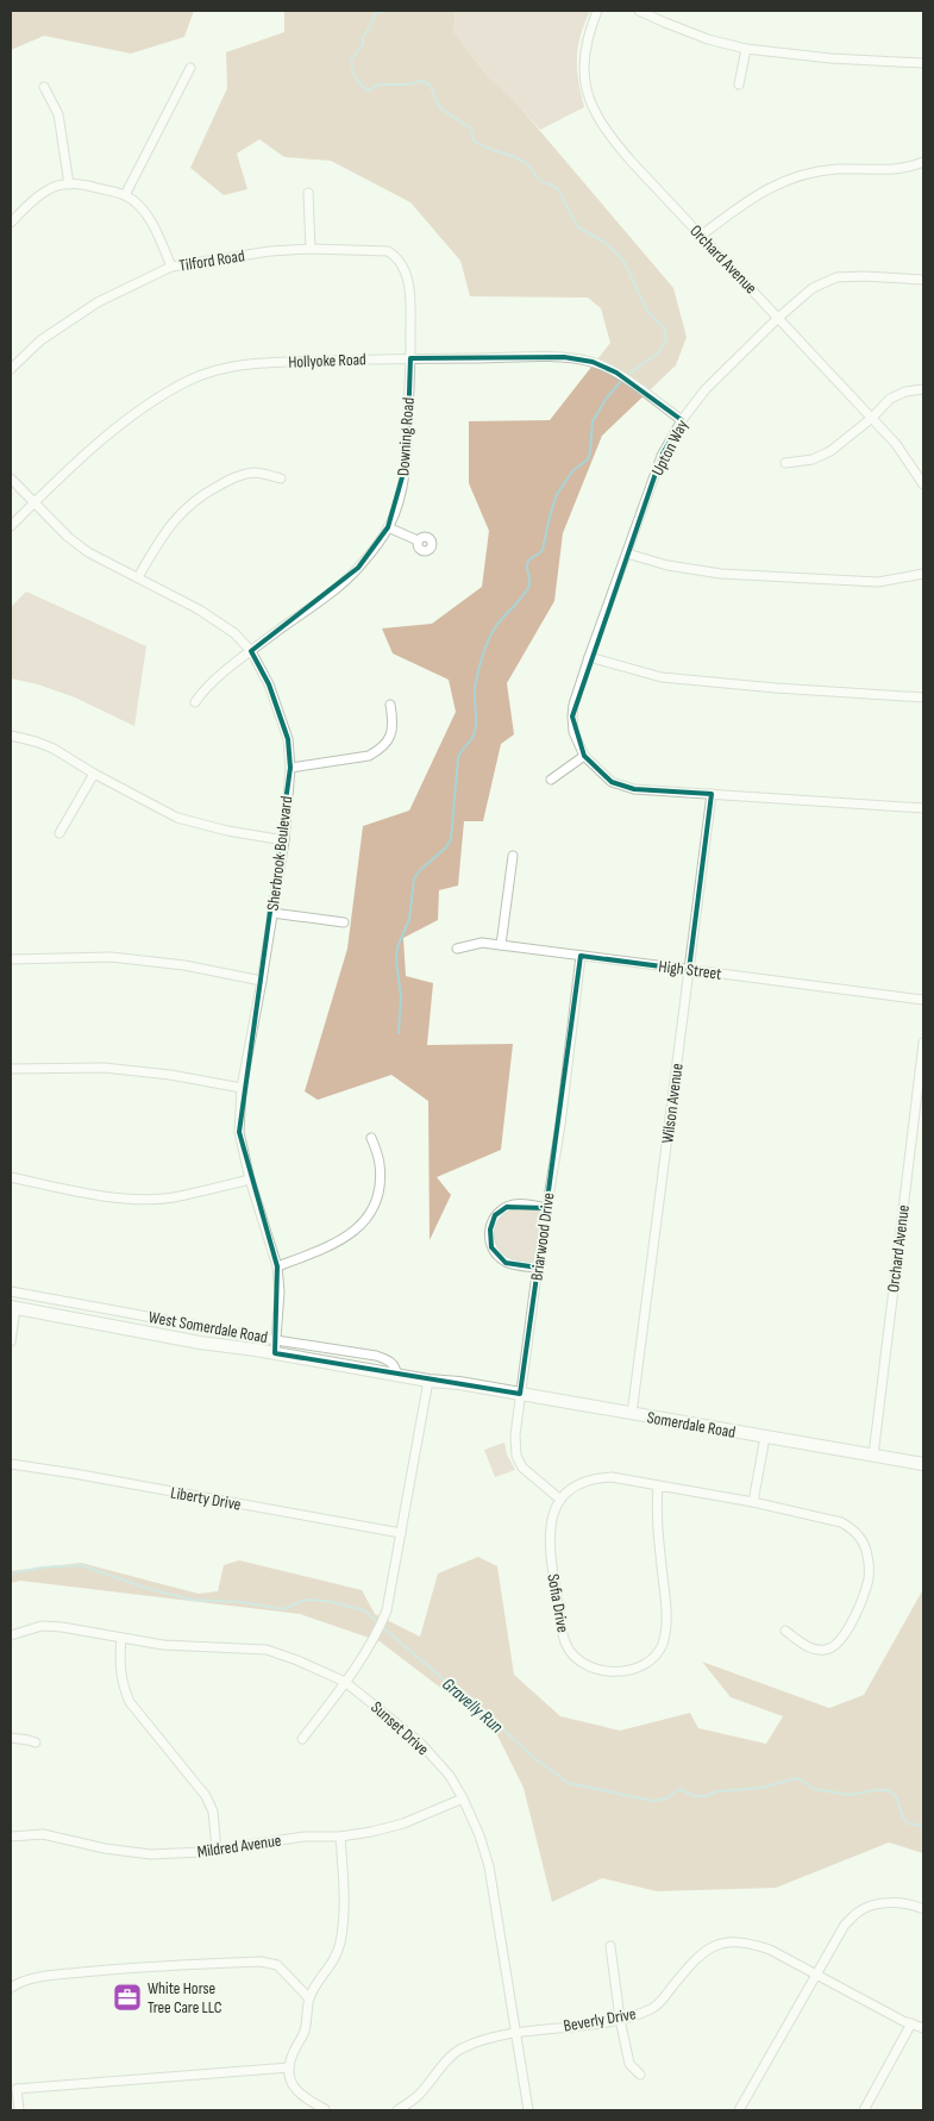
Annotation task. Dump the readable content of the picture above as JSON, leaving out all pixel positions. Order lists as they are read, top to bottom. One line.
{"streets":{"main road":["West Somerdale Road","Somerdale Road"],"street":["Orchard Avenue","Tilford Road","Hollyoke Road","Downing Road","Upton Way","Sherbrook Boulevard","High Street","Wilson Avenue","Briarwood Drive","Liberty Drive","Sofia Drive","Sunset Drive","Mildred Avenue","Beverly Drive"]},"crossings":[["Orchard Avenue","Upton Way"],["Orchard Avenue","Somerdale Road"],["Tilford Road","Downing Road"],["Hollyoke Road","Downing Road"],["Hollyoke Road","Upton Way"],["Hollyoke Road","Sherbrook Boulevard"],["Downing Road","Sherbrook Boulevard"],["Sherbrook Boulevard","West Somerdale Road"],["High Street","Wilson Avenue"],["High Street","Briarwood Drive"],["Wilson Avenue","Somerdale Road"],["Briarwood Drive","Somerdale Road"],["Briarwood Drive","Sofia Drive"],["West Somerdale Road","Somerdale Road"],["Sunset Drive","Mildred Avenue"],["Sunset Drive","Beverly Drive"]],"water":["Gravelly Run"],"places":{"office":["White Horse Tree Care LLC"]}}
